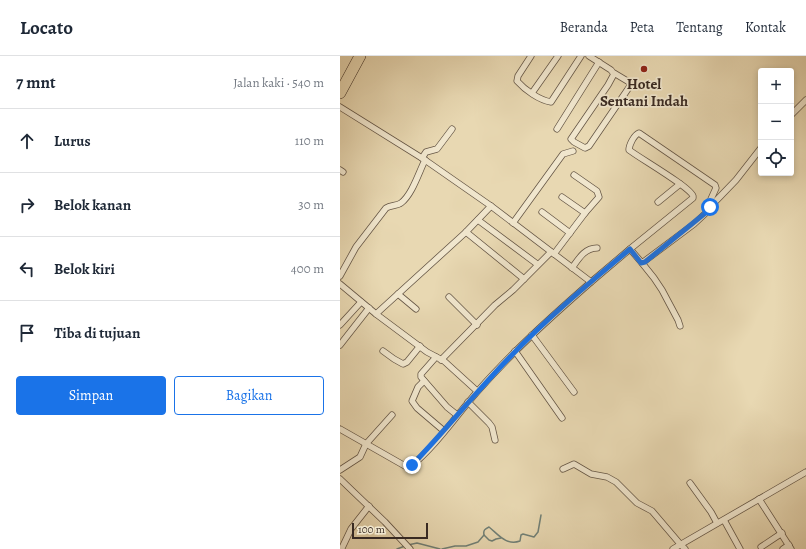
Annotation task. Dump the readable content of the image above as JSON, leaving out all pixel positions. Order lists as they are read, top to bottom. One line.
{"places":["Hotel Sentani Indah"],"scale_bar":"100 m","page":{"header":"Locato","nav":["Beranda","Peta","Tentang","Kontak"],"heading":["7 mnt","Jalan kaki · 540 m"],"map_buttons":["+","−"],"list":[["Lurus","110 m"],["Belok kanan","30 m"],["Belok kiri","400 m"],"Tiba di tujuan"],"buttons":["Simpan","Bagikan"],"scale":"100 m"}}
